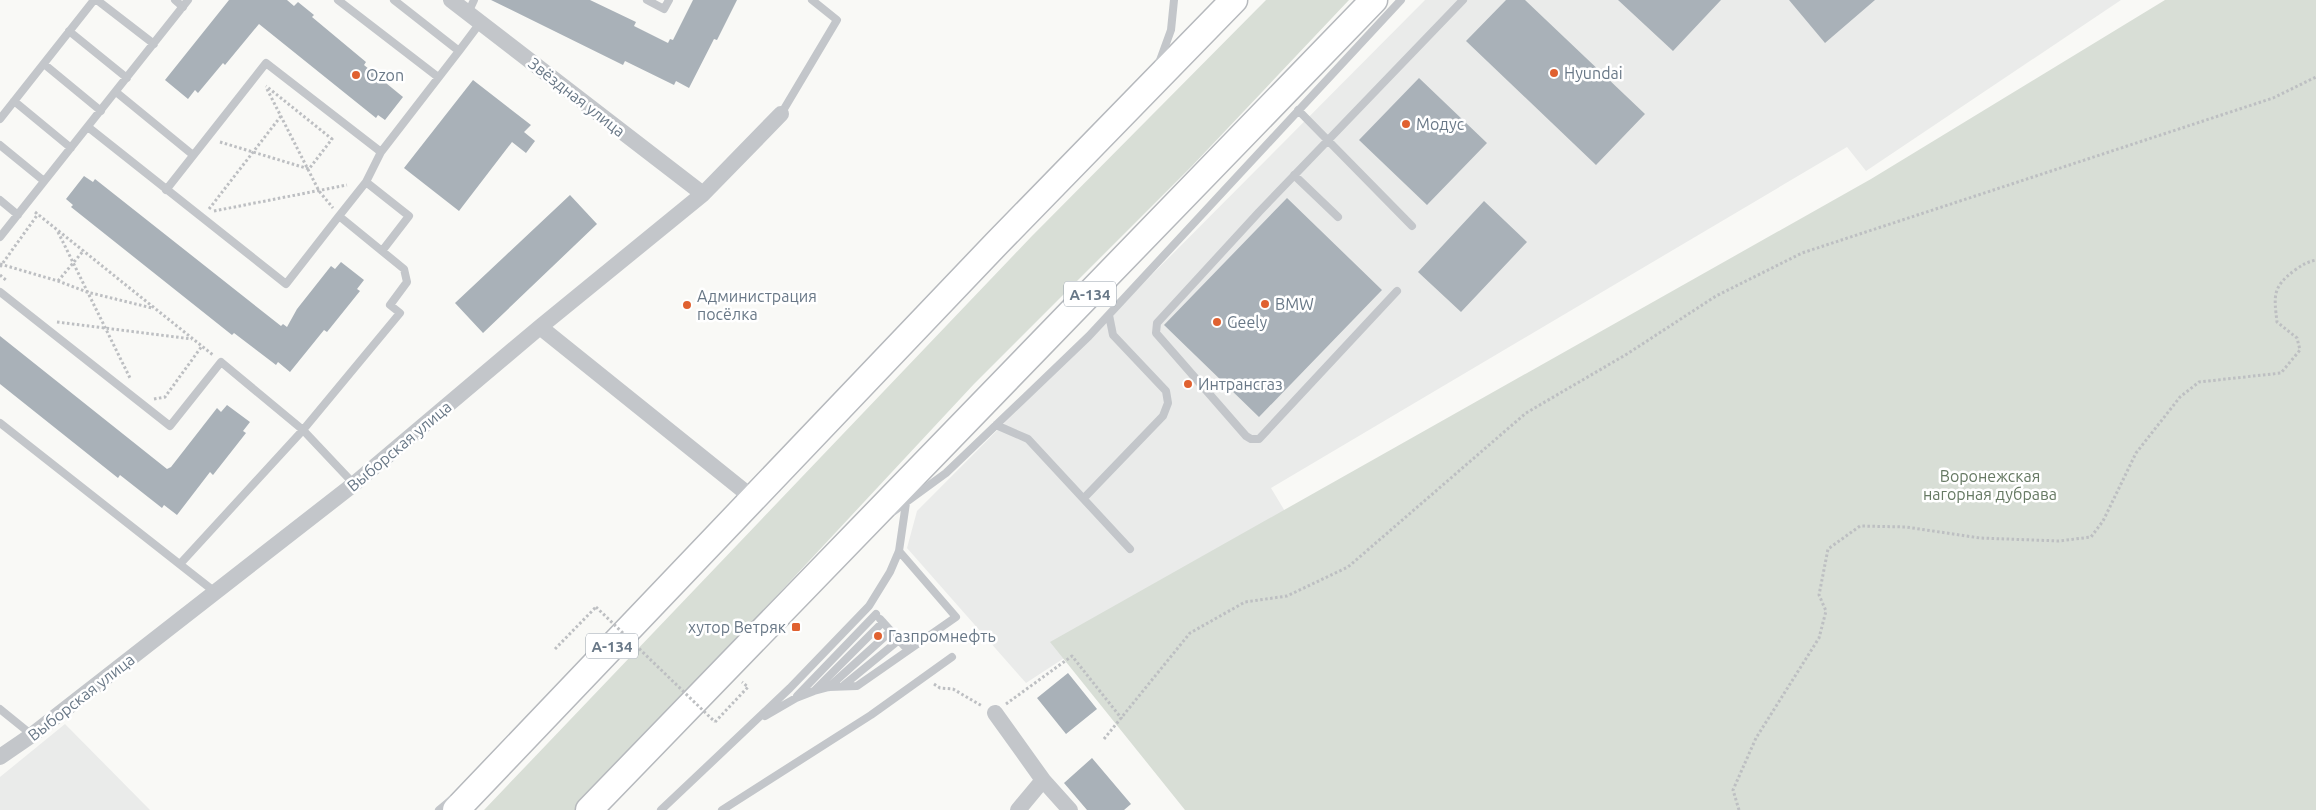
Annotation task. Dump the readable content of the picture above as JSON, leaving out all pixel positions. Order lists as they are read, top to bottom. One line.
{"streets":{"highway":["А-134"],"street":["Звёздная улица","Выборская улица"]},"crossings":[["Звёздная улица","Выборская улица"]],"parks":["Воронежская нагорная дубрава"],"places":{"other":["Hyundai","Ozon","Модус","BMW","Администрация посёлка","Geely","Интрансгаз","Газпромнефть"],"transit":["хутор Ветряк"]}}
